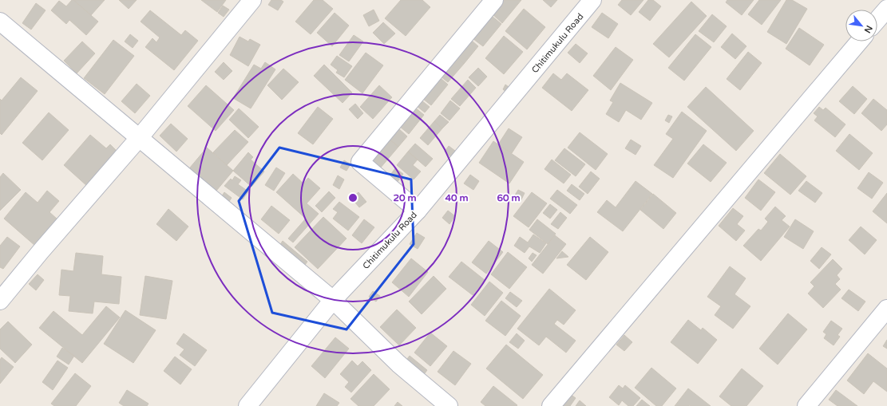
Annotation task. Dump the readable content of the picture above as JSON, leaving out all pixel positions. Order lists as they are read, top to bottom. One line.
{"streets":{"street":["Chitimukulu Road"]},"north":"bottom right","rings":["20 m","40 m","60 m"]}
